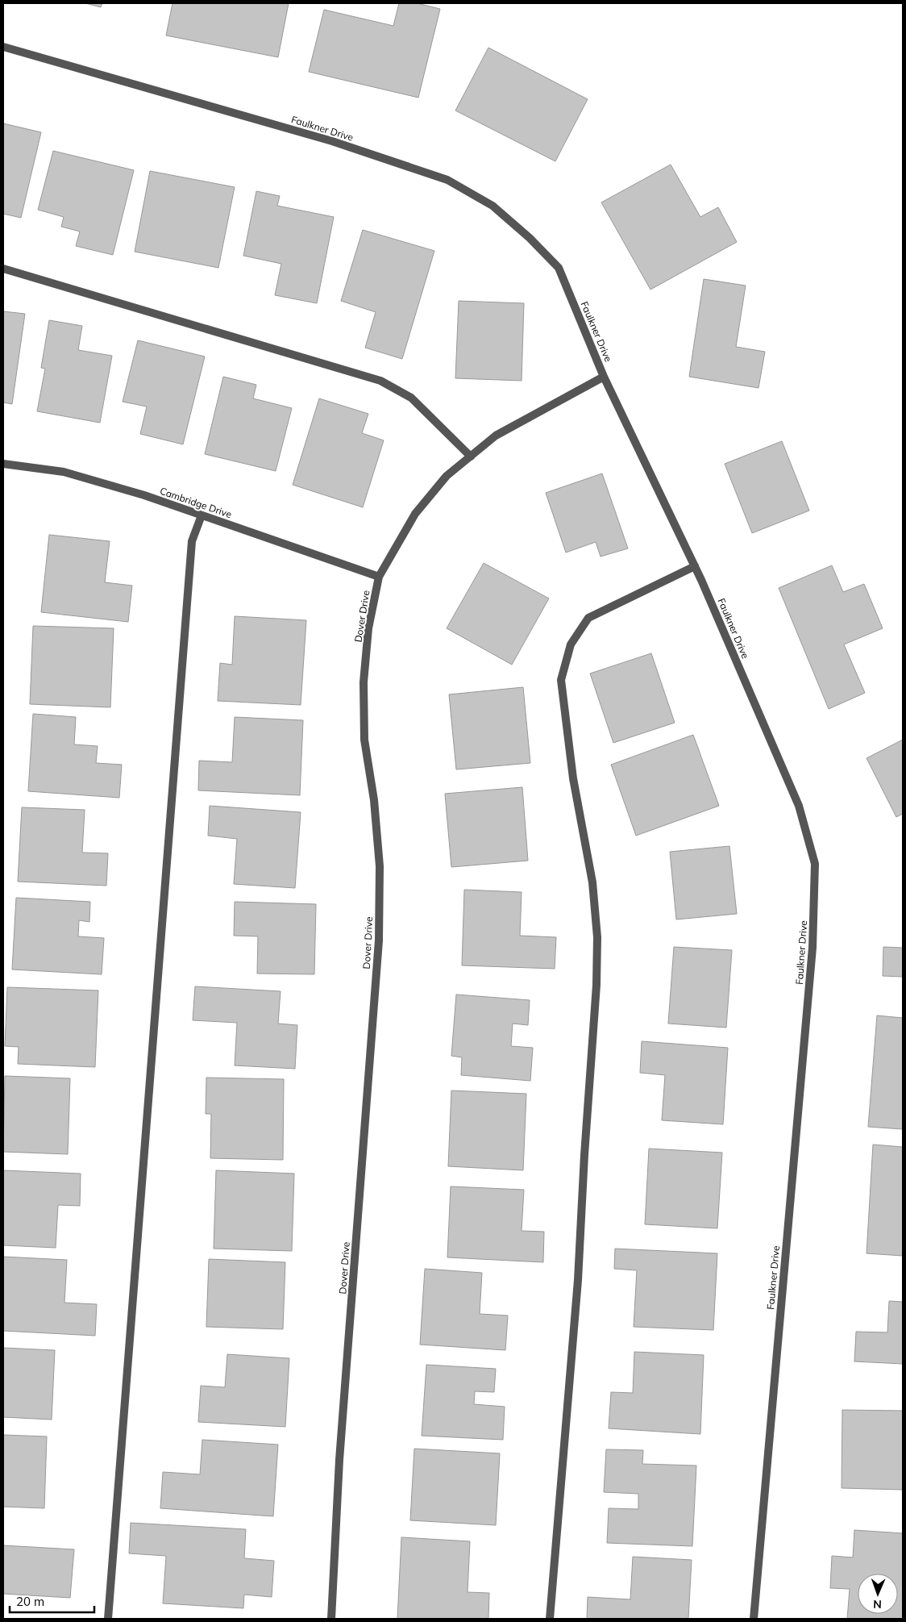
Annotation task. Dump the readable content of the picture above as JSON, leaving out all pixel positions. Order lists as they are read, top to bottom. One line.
{"streets":{"street":["Faulkner Drive","Cambridge Drive","Dover Drive"]},"crossings":[["Faulkner Drive","Dover Drive"],["Cambridge Drive","Dover Drive"]],"scale_bar":"20 m","north":"bottom"}
